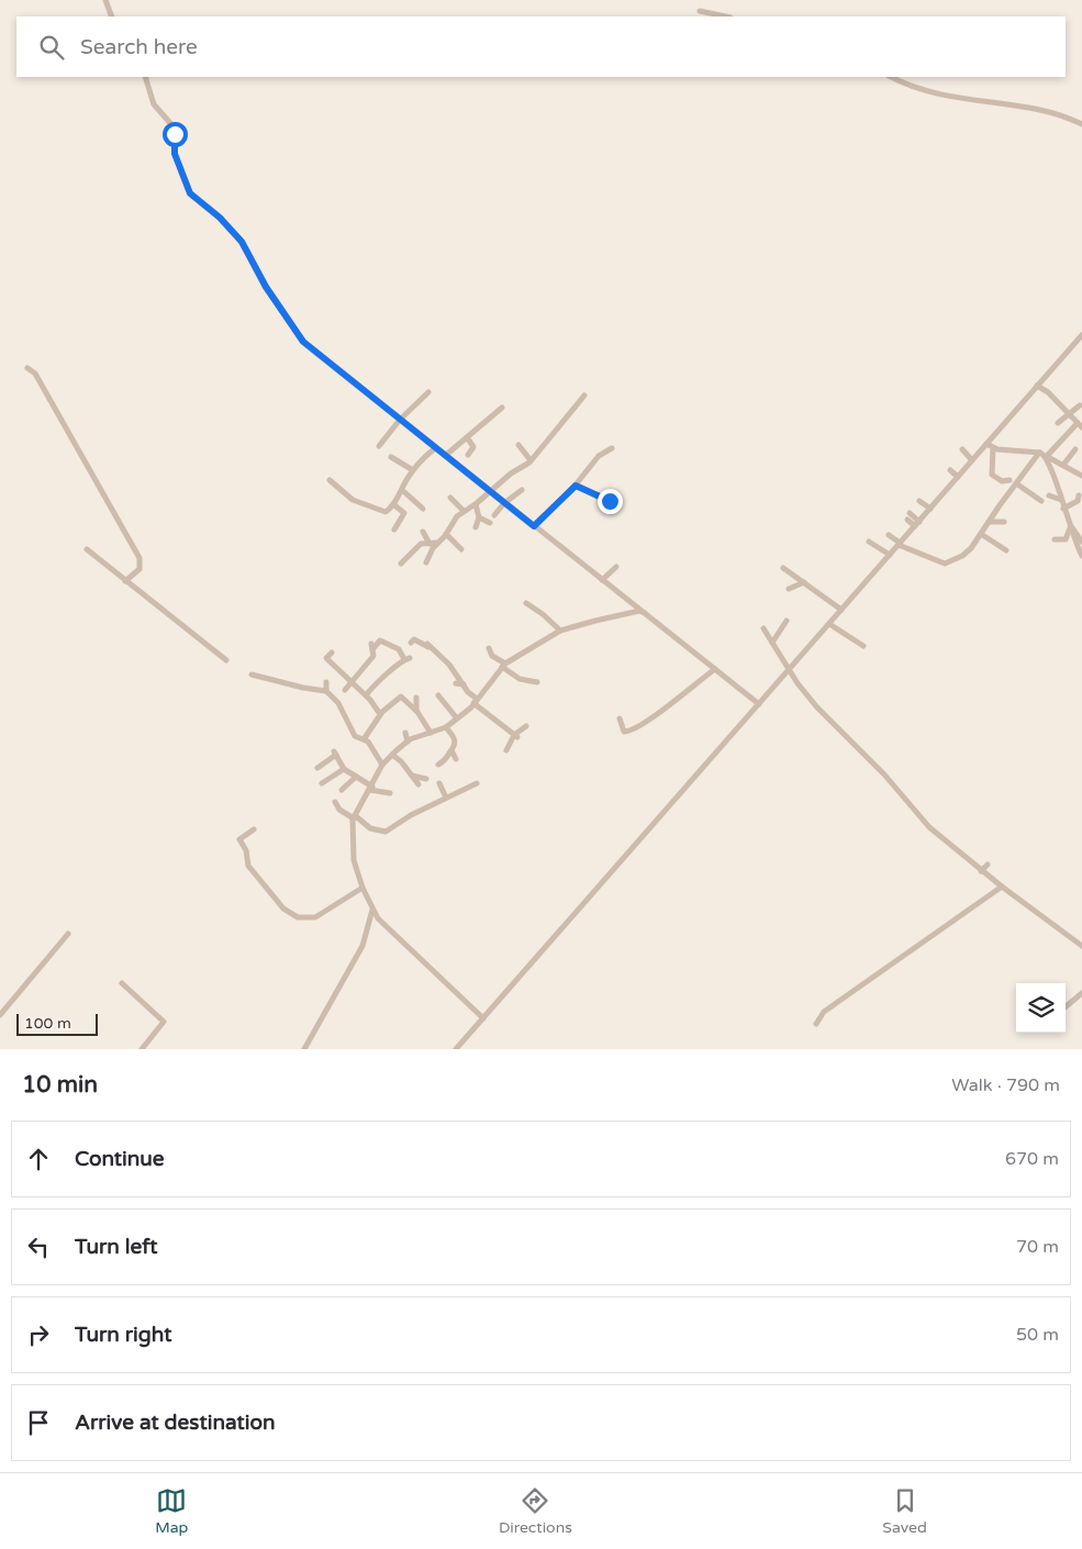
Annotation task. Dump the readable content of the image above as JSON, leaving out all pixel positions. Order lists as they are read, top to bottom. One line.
{"scale_bar":"100 m","page":{"search":"Search here","scale":"100 m","heading":["10 min","Walk · 790 m"],"list":[["Continue","670 m"],["Turn left","70 m"],["Turn right","50 m"],"Arrive at destination"],"nav":["Map","Directions","Saved"]}}
